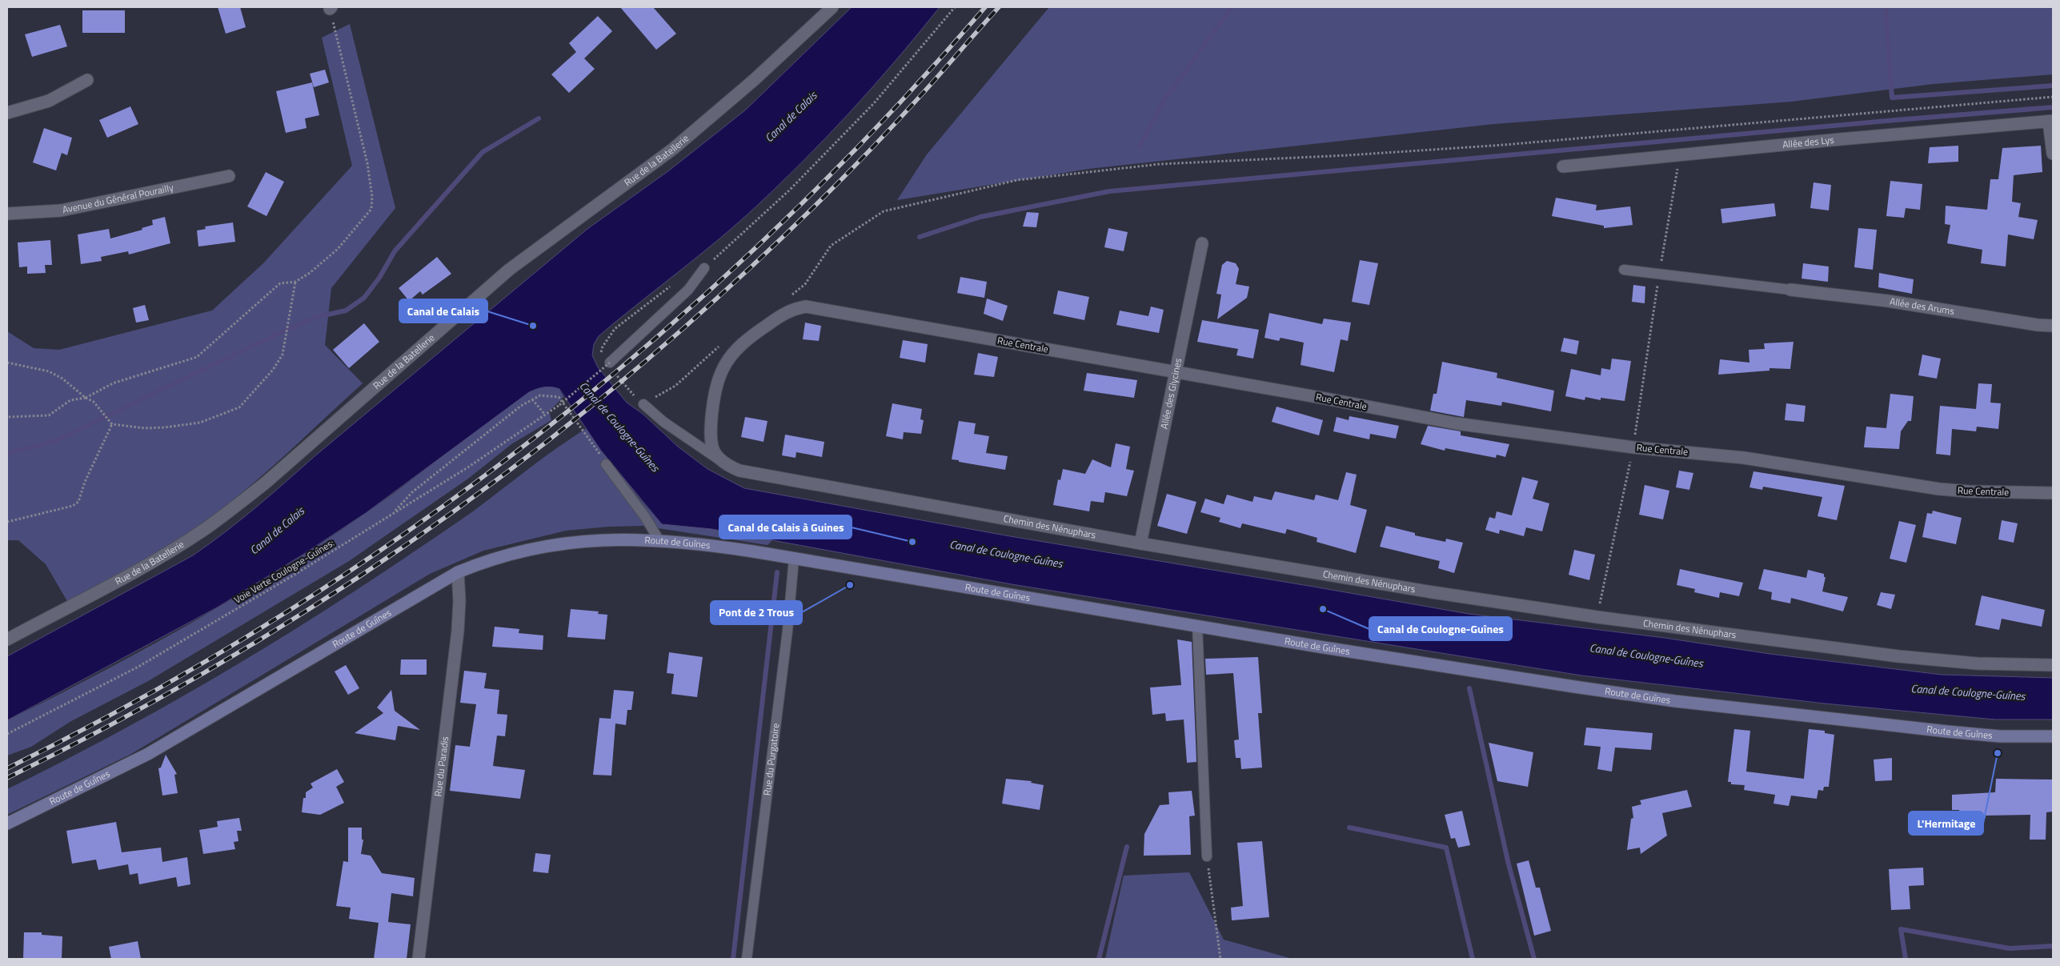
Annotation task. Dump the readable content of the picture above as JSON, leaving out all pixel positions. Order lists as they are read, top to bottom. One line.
{"streets":{"main road":["Route de Guînes"],"street":["Allée des Lys","Rue de la Batellerie","Avenue du Général Pourailly","Allée des Arums","Rue Centrale","Allée des Glycines","Chemin des Nénuphars","Rue du Paradis"],"lane":["Rue du Purgatoire"],"path":["Voie Verte Coulogne-Guînes:"]},"crossings":[["Rue Centrale","Allée des Glycines"],["Rue Centrale","Chemin des Nénuphars"],["Allée des Glycines","Chemin des Nénuphars"],["Route de Guînes","Rue du Purgatoire"],["Route de Guînes","Rue du Paradis"]],"water":["Canal de Calais","Canal de Coulogne-Guînes"],"places":["Canal de Calais","Canal de Calais à Guines","Pont de 2 Trous","Canal de Coulogne-Guînes","L'Hermitage"]}
